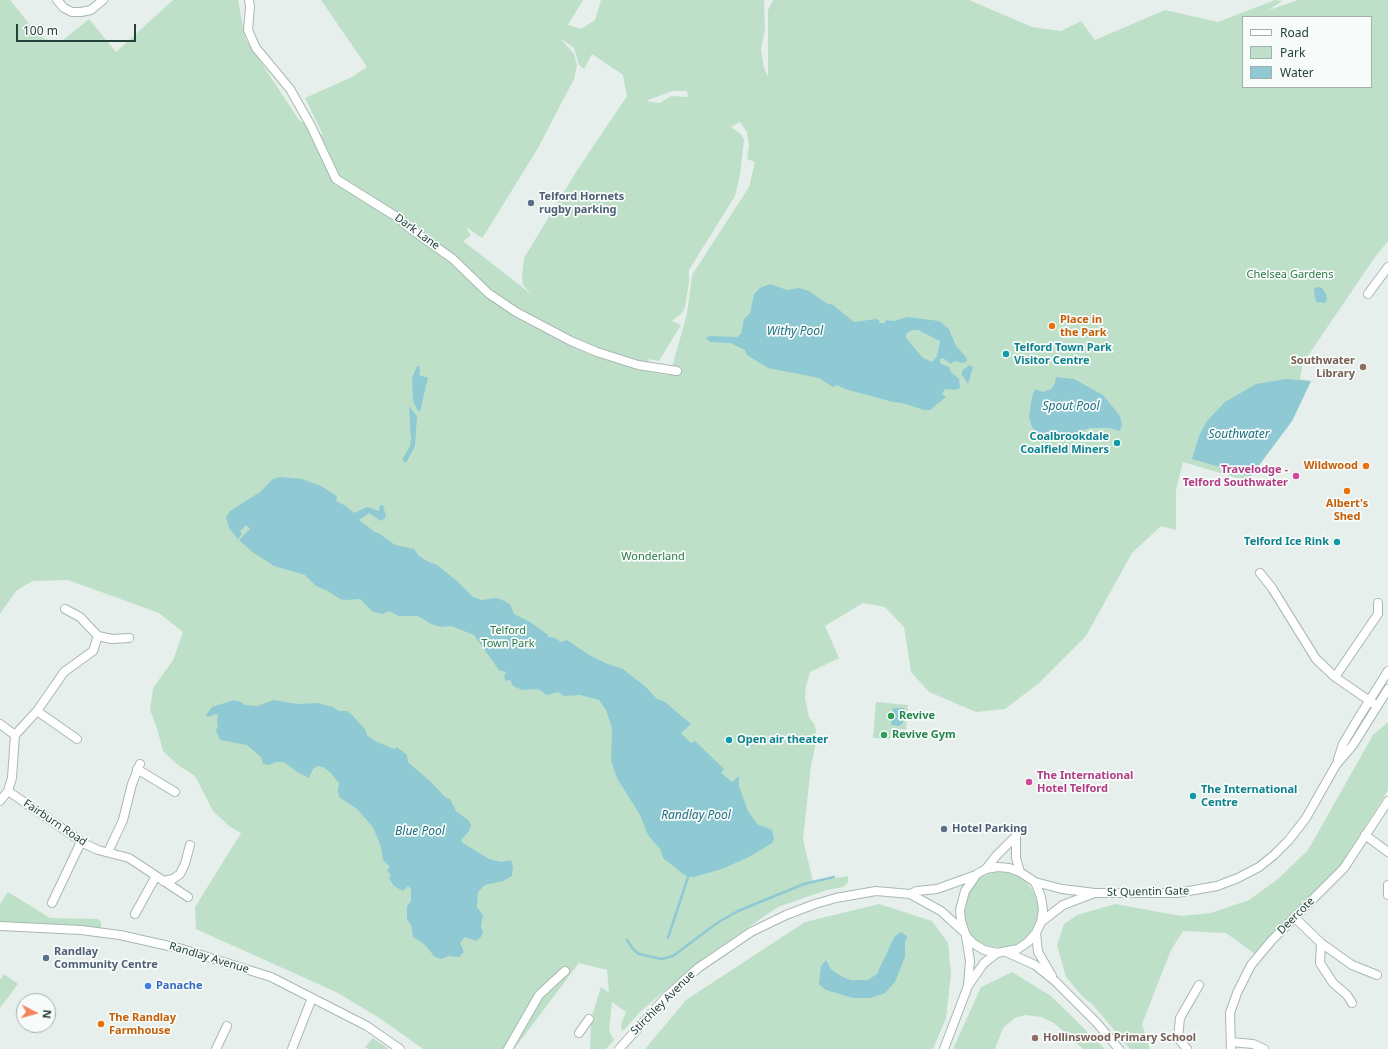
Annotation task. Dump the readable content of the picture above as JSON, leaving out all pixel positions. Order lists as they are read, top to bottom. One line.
{"streets":{"street":["Dark Lane","Fairburn Road","St Quentin Gate","Deercote","Randlay Avenue","Stirchley Avenue"]},"water":["Withy Pool","Spout Pool","Southwater","Randlay Pool","Blue Pool"],"parks":["Chelsea Gardens","Wonderland","Telford Town Park"],"places":["Telford Hornets rugby parking","Place in the Park","Telford Town Park Visitor Centre","Southwater Library","Coalbrookdale Coalfield Miners","Wildwood","Travelodge - Telford Southwater","Albert's Shed","Telford Ice Rink","Revive","Revive Gym","Open air theater","The International Hotel Telford","The International Centre","Hotel Parking","Randlay Community Centre","Panache","The Randlay Farmhouse","Hollinswood Primary School"],"legend":["Road","Park","Water"],"scale_bar":"100 m","north":"right"}
